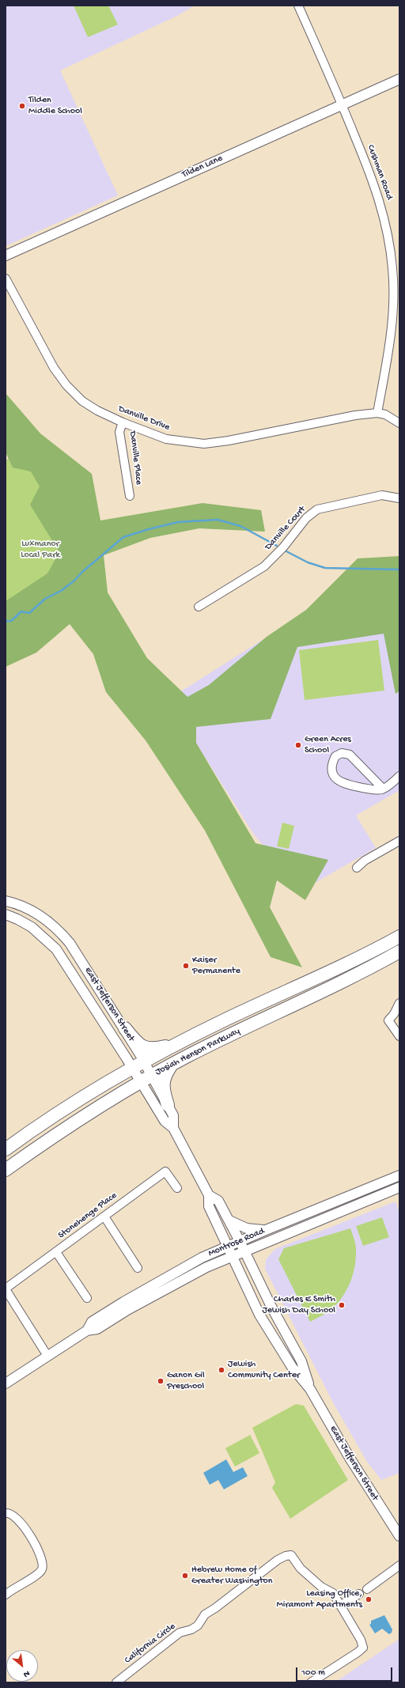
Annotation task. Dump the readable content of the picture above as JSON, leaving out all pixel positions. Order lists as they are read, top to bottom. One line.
{"streets":{"main road":["Josiah Henson Parkway"],"street":["Tilden Lane","Cushman Road","Danville Drive","Danville Place","Danville Court","East Jefferson Street","Stonehenge Place","Montrose Road","California Circle"]},"crossings":[["Tilden Lane","Cushman Road"],["Cushman Road","Danville Drive"],["Danville Drive","Danville Place"],["East Jefferson Street","Josiah Henson Parkway"],["East Jefferson Street","Montrose Road"]],"parks":["Luxmanor Local Park"],"places":["Tilden Middle School","Green Acres School","Kaiser Permanente","Charles E Smith Jewish Day School","Jewish Community Center","Ganon Gil Preschool","Hebrew Home of Greater Washington","Leasing Office, Miramont Apartments"],"scale_bar":"100 m","north":"bottom right"}
